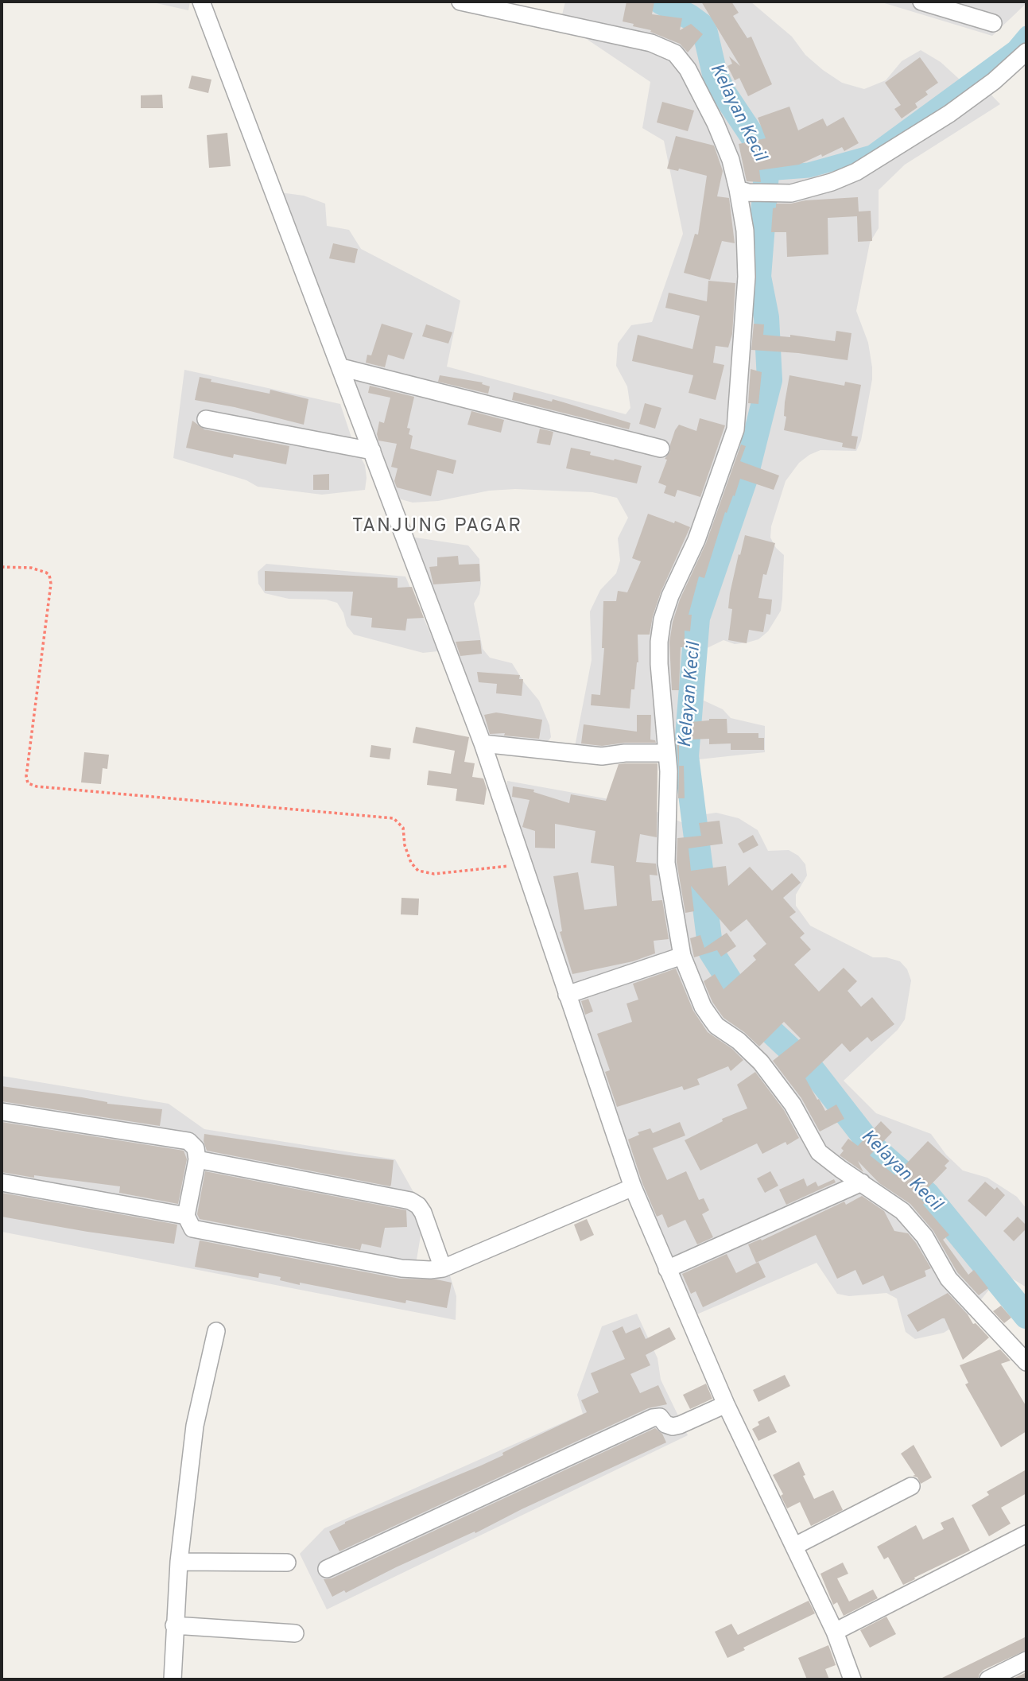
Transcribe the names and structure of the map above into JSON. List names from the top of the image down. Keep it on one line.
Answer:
{"districts":["TANJUNG PAGAR"],"water":["Kelayan Kecil"]}
